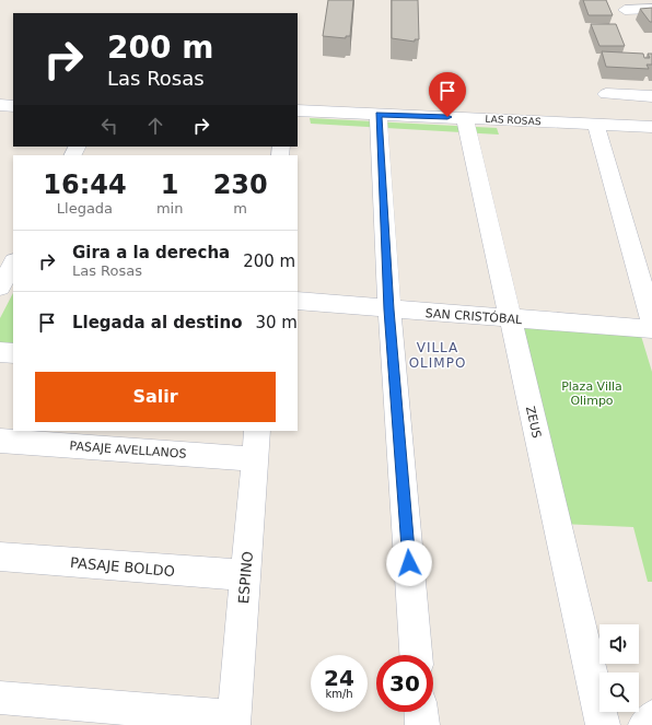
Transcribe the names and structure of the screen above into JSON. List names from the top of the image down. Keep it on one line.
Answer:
{"streets":{"street":["LAS ROSAS","SAN CRISTÓBAL","ZEUS","PASAJE AVELLANOS","PASAJE BOLDO","ESPINO"]},"crossings":[["LAS ROSAS","ZEUS"],["SAN CRISTÓBAL","ZEUS"],["PASAJE AVELLANOS","ESPINO"],["PASAJE BOLDO","ESPINO"]],"districts":["VILLA OLIMPO"],"parks":["Plaza Villa Olimpo"],"page":{"turn":["200 m","Las Rosas"],"eta":["16:44","Llegada","1","min","230","m"],"list":[{"name":"Gira a la derecha","note":"Las Rosas","value":"200 m"},{"name":"Llegada al destino","value":"30 m"}],"buttons":"Salir","speed":"24 km/h","limit":"30"}}
